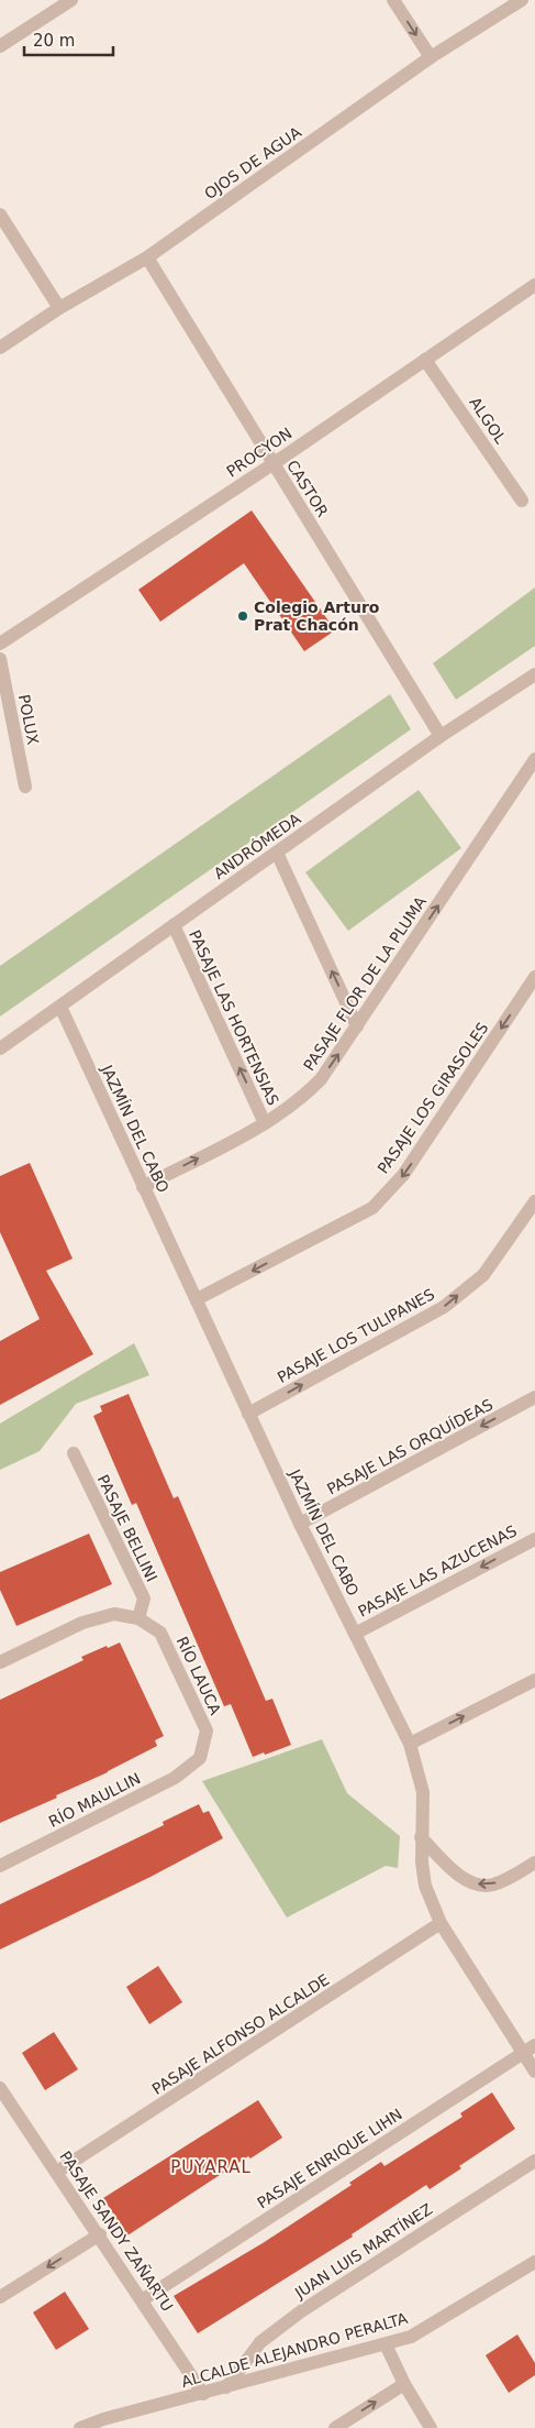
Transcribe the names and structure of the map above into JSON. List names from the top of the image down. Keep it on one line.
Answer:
{"streets":{"street":["OJOS DE AGUA","ALGOL","PROCYON","CASTOR","POLUX","ANDRÓMEDA","PASAJE FLOR DE LA PLUMA","PASAJE LAS HORTENSIAS","PASAJE LOS GIRASOLES","JAZMÍN DEL CABO","PASAJE LOS TULIPANES","PASAJE LAS ORQUÍDEAS","PASAJE BELLINI","PASAJE LAS AZUCENAS","RÍO LAUCA","RÍO MAULLIN","PASAJE ALFONSO ALCALDE","PASAJE ENRIQUE LIHN","PASAJE SANDY ZAÑARTU","JUAN LUIS MARTÍNEZ","ALCALDE ALEJANDRO PERALTA"]},"crossings":[["OJOS DE AGUA","CASTOR"],["ALGOL","PROCYON"],["PROCYON","CASTOR"],["CASTOR","ANDRÓMEDA"],["ANDRÓMEDA","PASAJE LAS HORTENSIAS"],["ANDRÓMEDA","JAZMÍN DEL CABO"],["PASAJE FLOR DE LA PLUMA","PASAJE LAS HORTENSIAS"],["PASAJE FLOR DE LA PLUMA","JAZMÍN DEL CABO"],["PASAJE LOS GIRASOLES","JAZMÍN DEL CABO"],["JAZMÍN DEL CABO","PASAJE LOS TULIPANES"],["JAZMÍN DEL CABO","PASAJE LAS ORQUÍDEAS"],["JAZMÍN DEL CABO","PASAJE LAS AZUCENAS"],["JAZMÍN DEL CABO","PASAJE ALFONSO ALCALDE"],["JAZMÍN DEL CABO","PASAJE ENRIQUE LIHN"],["PASAJE BELLINI","RÍO LAUCA"],["RÍO LAUCA","RÍO MAULLIN"],["PASAJE ALFONSO ALCALDE","PASAJE SANDY ZAÑARTU"],["PASAJE ENRIQUE LIHN","PASAJE SANDY ZAÑARTU"],["PASAJE SANDY ZAÑARTU","ALCALDE ALEJANDRO PERALTA"],["JUAN LUIS MARTÍNEZ","ALCALDE ALEJANDRO PERALTA"]],"one_way":["PASAJE FLOR DE LA PLUMA","PASAJE LAS HORTENSIAS","PASAJE LOS GIRASOLES","PASAJE LOS TULIPANES","PASAJE LAS ORQUÍDEAS"],"districts":["PUYARAL"],"places":["Colegio Arturo Prat Chacón"],"scale_bar":"20 m"}
